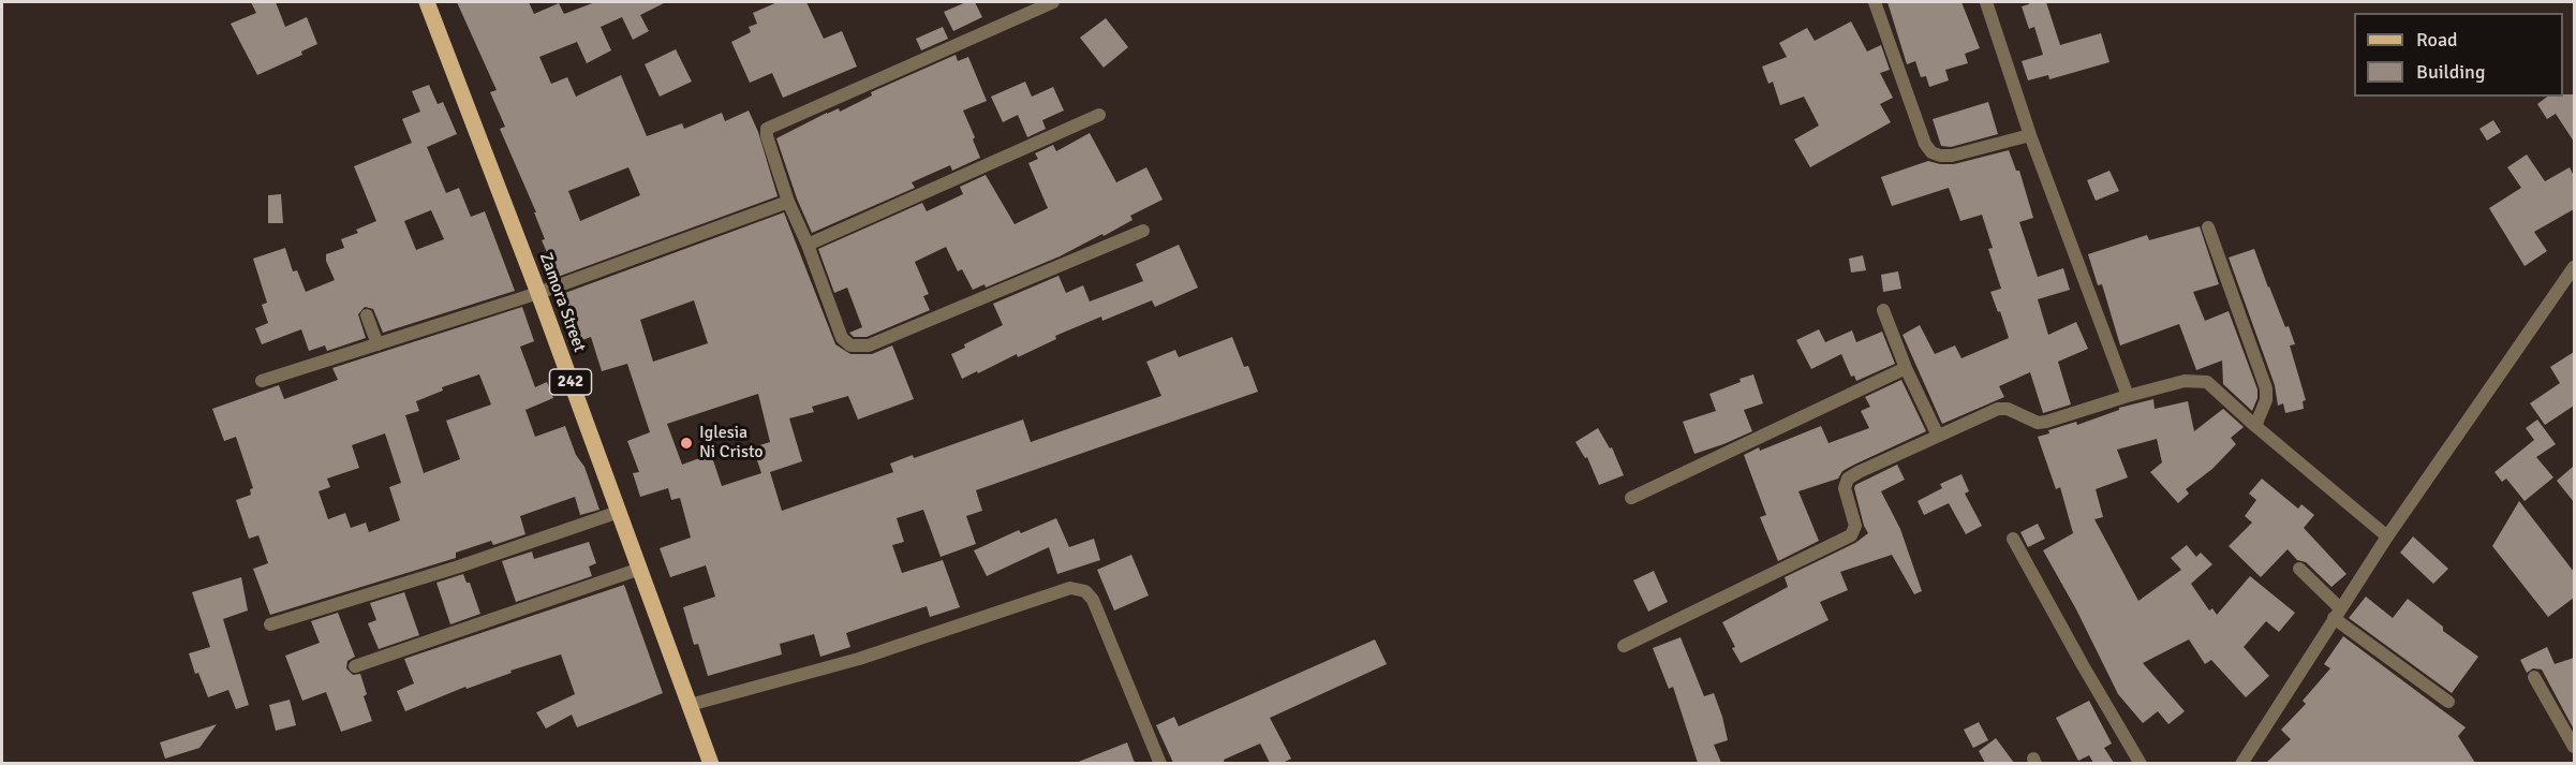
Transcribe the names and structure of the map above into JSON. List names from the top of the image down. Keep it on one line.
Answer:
{"streets":{"main road":["Zamora Street","242"]},"places":["Iglesia Ni Cristo"],"legend":["Road","Building"]}
